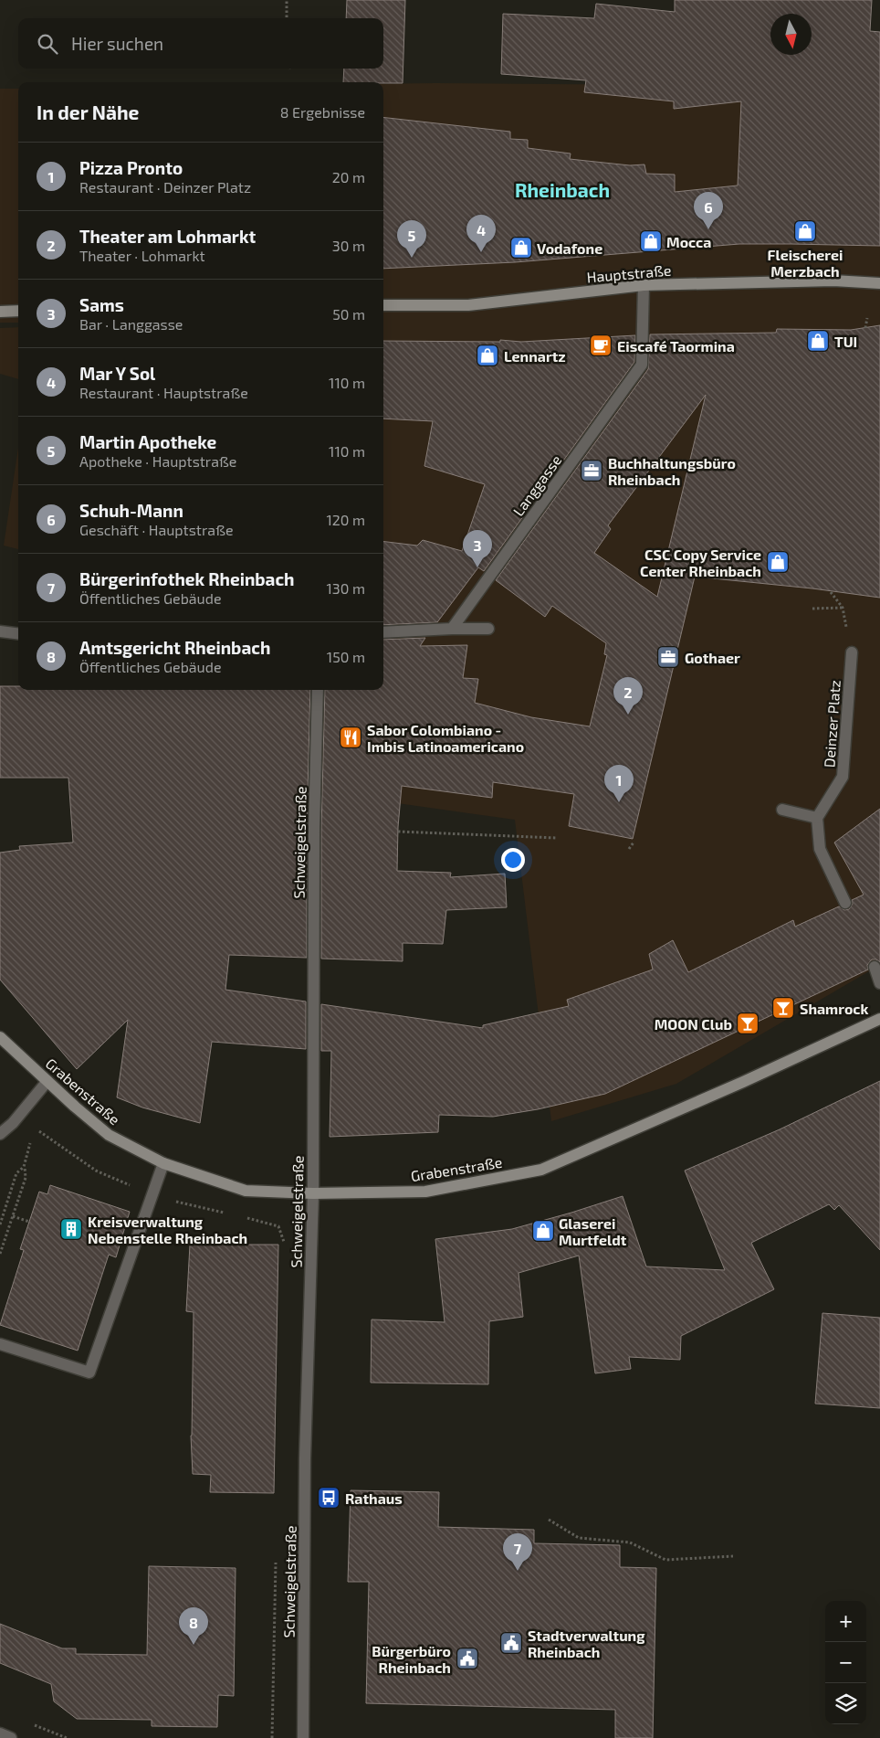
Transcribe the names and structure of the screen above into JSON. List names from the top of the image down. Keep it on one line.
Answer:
{"streets":{"main road":["Hauptstraße","Grabenstraße"],"street":["Langgasse","Deinzer Platz","Schweigelstraße"]},"crossings":[["Hauptstraße","Langgasse"],["Schweigelstraße","Grabenstraße"]],"districts":["Rheinbach"],"places":{"shop":["Fleischerei Merzbach","Mocca","Vodafone","TUI","Lennartz","CSC Copy Service Center Rheinbach","Glaserei Murtfeldt"],"cafe":["Eiscafé Taormina"],"office":["Buchhaltungsbüro Rheinbach","Gothaer"],"restaurant":["Sabor Colombiano - Imbis Latinoamericano"],"bar":["Shamrock","MOON Club"],"building":["Kreisverwaltung Nebenstelle Rheinbach"],"bus stop":["Rathaus"],"public building":["Stadtverwaltung Rheinbach","Bürgerbüro Rheinbach"]},"north":"bottom","page":{"search":"Hier suchen","heading":["In der Nähe","8 Ergebnisse"],"list":[{"mark":"1","name":"Pizza Pronto","note":"Restaurant · Deinzer Platz","value":"20 m"},{"mark":"2","name":"Theater am Lohmarkt","note":"Theater · Lohmarkt","value":"30 m"},{"mark":"3","name":"Sams","note":"Bar · Langgasse","value":"50 m"},{"mark":"4","name":"Mar Y Sol","note":"Restaurant · Hauptstraße","value":"110 m"},{"mark":"5","name":"Martin Apotheke","note":"Apotheke · Hauptstraße","value":"110 m"},{"mark":"6","name":"Schuh-Mann","note":"Geschäft · Hauptstraße","value":"120 m"},{"mark":"7","name":"Bürgerinfothek Rheinbach","note":"Öffentliches Gebäude","value":"130 m"},{"mark":"8","name":"Amtsgericht Rheinbach","note":"Öffentliches Gebäude","value":"150 m"}],"pins":["6","4","5","3","2","1","7","8"],"map_buttons":["+","−"]}}
